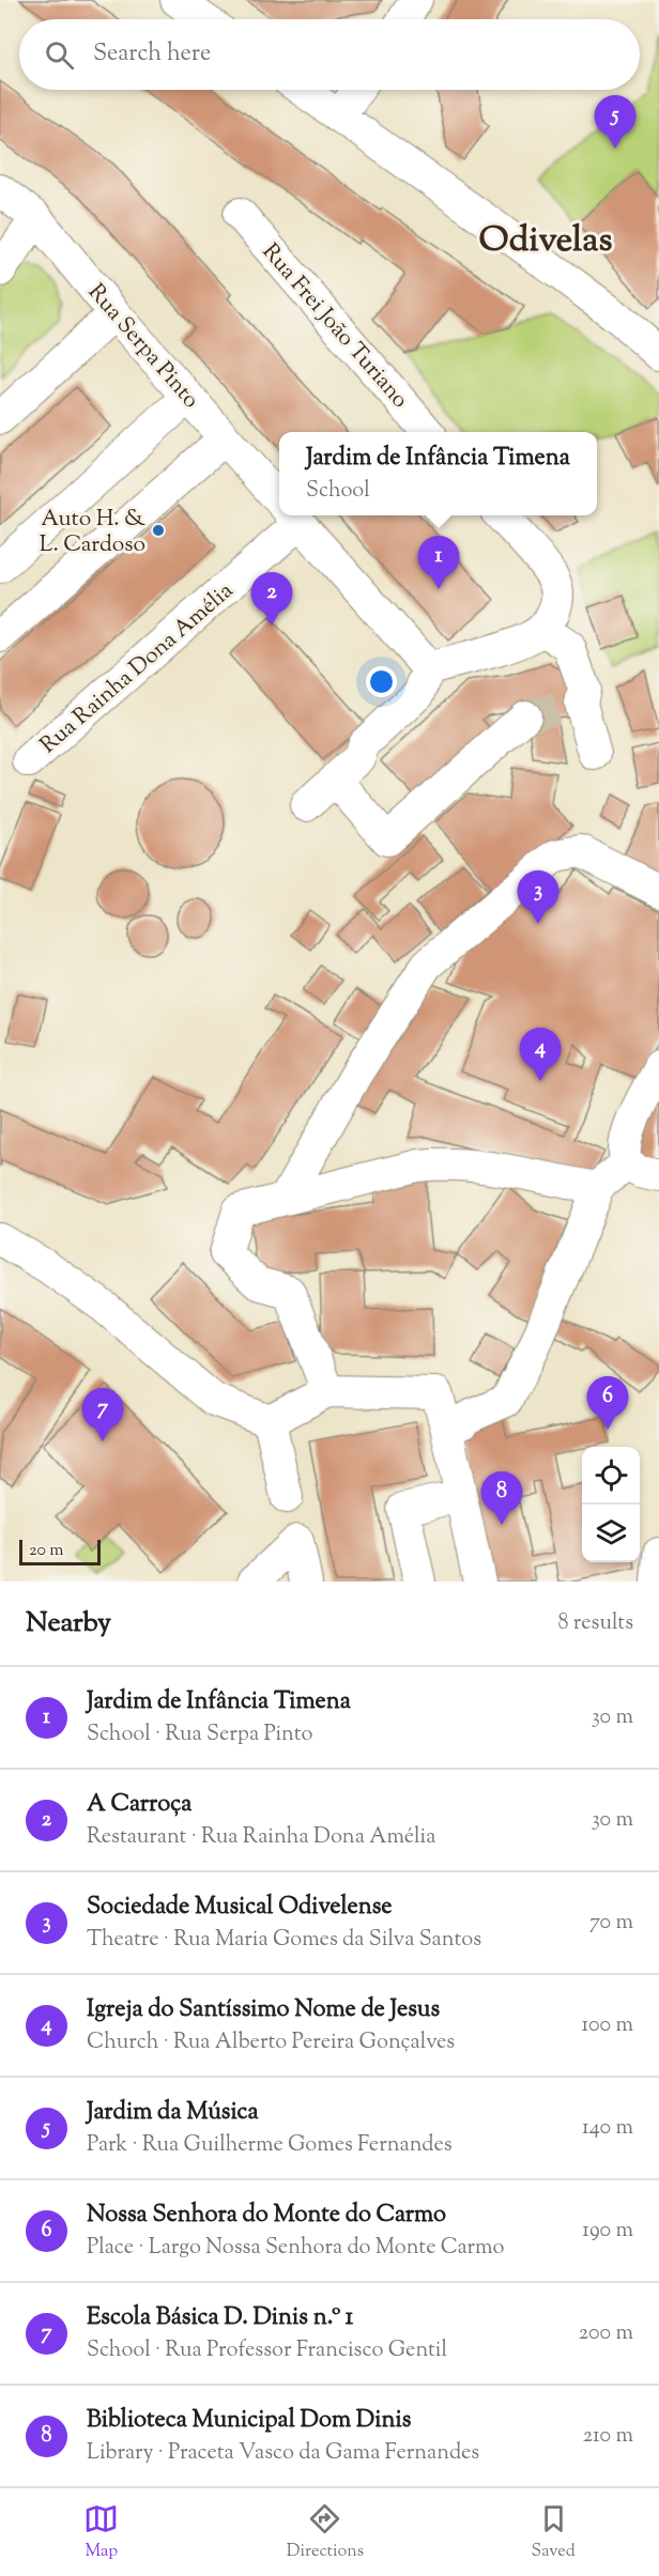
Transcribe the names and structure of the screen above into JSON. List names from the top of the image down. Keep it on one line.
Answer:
{"streets":{"street":["Rua Frei João Turiano","Rua Serpa Pinto","Rua Rainha Dona Amélia"]},"districts":["Odivelas"],"places":["Auto H. & L. Cardoso"],"scale_bar":"20 m","page":{"search":"Search here","pins":["5","1","2","3","4","6","7","8"],"popup":["Jardim de Infância Timena","School"],"scale":"20 m","heading":["Nearby","8 results"],"list":[{"mark":"1","name":"Jardim de Infância Timena","note":"School · Rua Serpa Pinto","value":"30 m"},{"mark":"2","name":"A Carroça","note":"Restaurant · Rua Rainha Dona Amélia","value":"30 m"},{"mark":"3","name":"Sociedade Musical Odivelense","note":"Theatre · Rua Maria Gomes da Silva Santos","value":"70 m"},{"mark":"4","name":"Igreja do Santíssimo Nome de Jesus","note":"Church · Rua Alberto Pereira Gonçalves","value":"100 m"},{"mark":"5","name":"Jardim da Música","note":"Park · Rua Guilherme Gomes Fernandes","value":"140 m"},{"mark":"6","name":"Nossa Senhora do Monte do Carmo","note":"Place · Largo Nossa Senhora do Monte Carmo","value":"190 m"},{"mark":"7","name":"Escola Básica D. Dinis n.º 1","note":"School · Rua Professor Francisco Gentil","value":"200 m"},{"mark":"8","name":"Biblioteca Municipal Dom Dinis","note":"Library · Praceta Vasco da Gama Fernandes","value":"210 m"}],"nav":["Map","Directions","Saved"]}}
